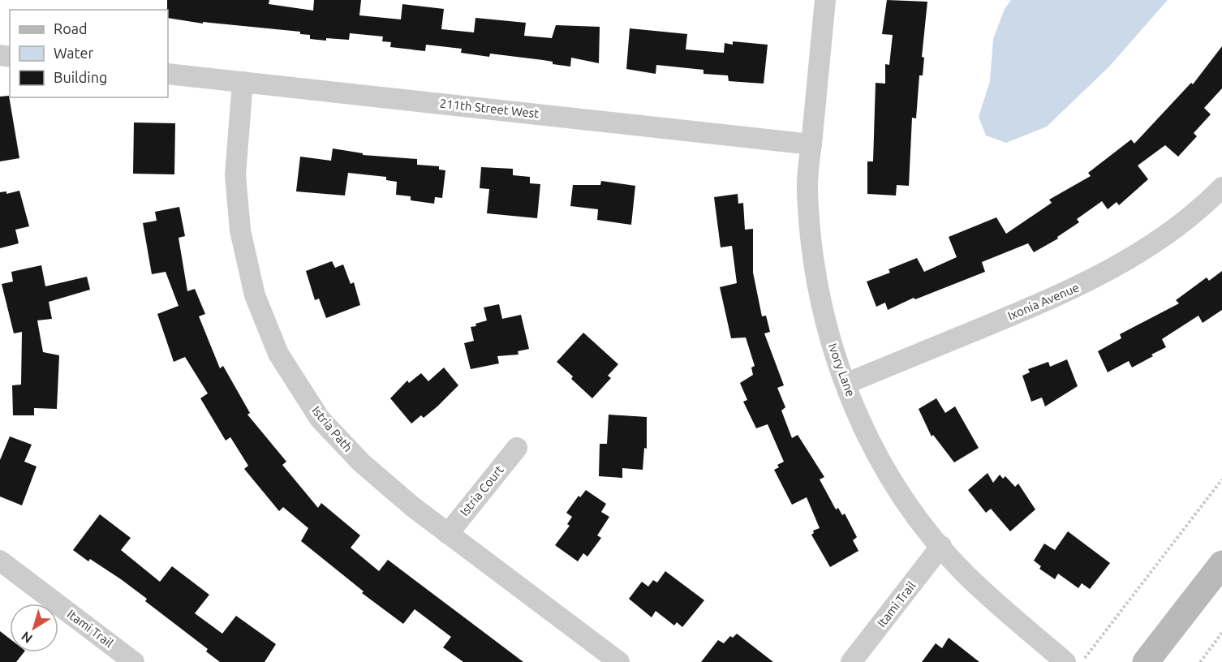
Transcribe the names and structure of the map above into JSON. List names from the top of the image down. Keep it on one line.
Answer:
{"streets":{"street":["211th Street West","Ixonia Avenue","Ivory Lane","Istria Path","Istria Court","Itami Trail"]},"crossings":[["211th Street West","Ivory Lane"],["211th Street West","Istria Path"],["Ixonia Avenue","Ivory Lane"],["Ivory Lane","Itami Trail"],["Istria Path","Istria Court"]],"legend":["Road","Water","Building"],"north":"bottom left"}
